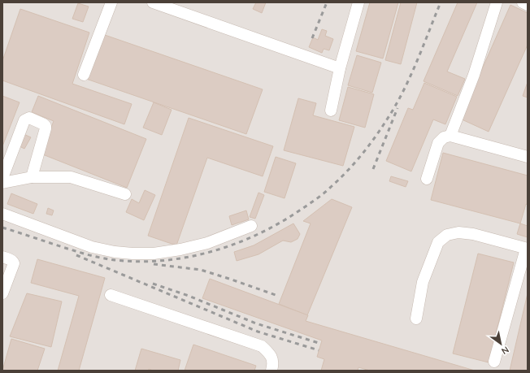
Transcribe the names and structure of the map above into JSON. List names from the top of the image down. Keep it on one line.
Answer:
{"north":"bottom right"}
